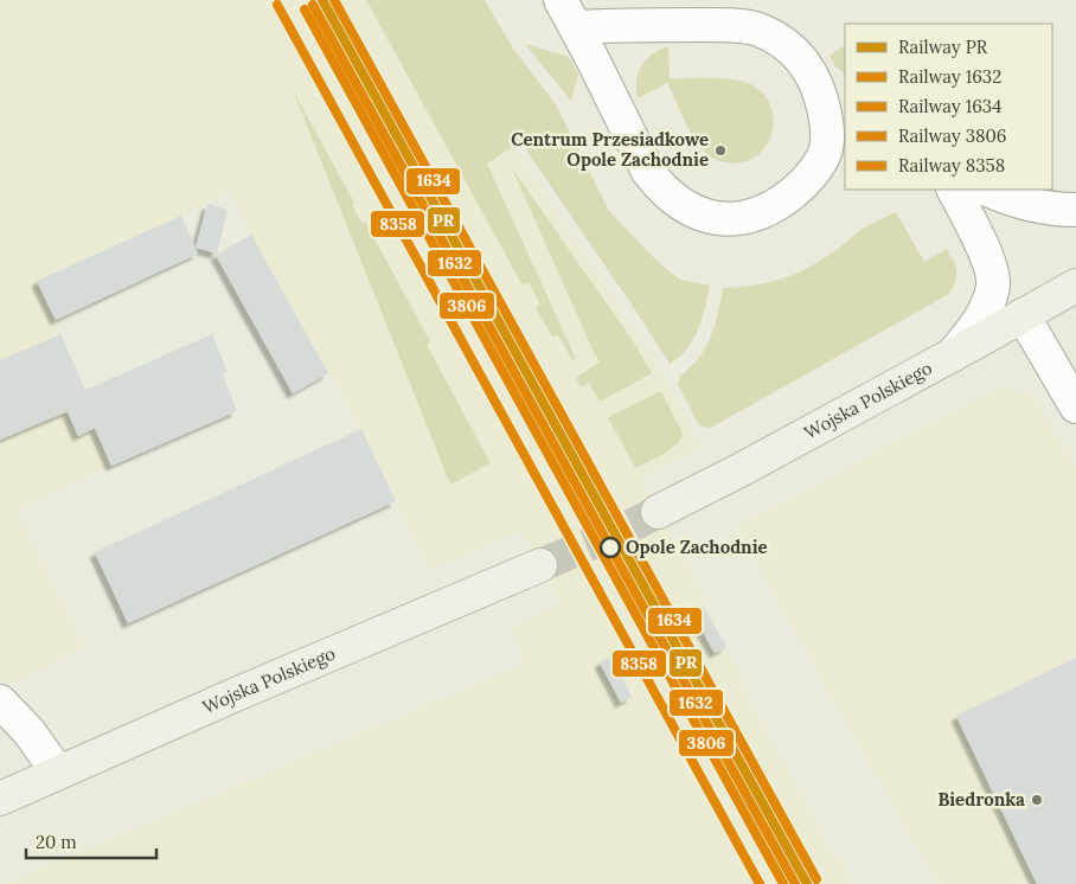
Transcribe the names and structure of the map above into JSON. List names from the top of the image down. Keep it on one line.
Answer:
{"streets":{"main road":["Wojska Polskiego"]},"places":["Centrum Przesiadkowe Opole Zachodnie","Opole Zachodnie","Biedronka"],"lines":["rail line PR","rail line 1634","rail line 1632","rail line 8358","rail line 3806"],"legend":["Railway PR","Railway 1632","Railway 1634","Railway 3806","Railway 8358"],"scale_bar":"20 m"}
